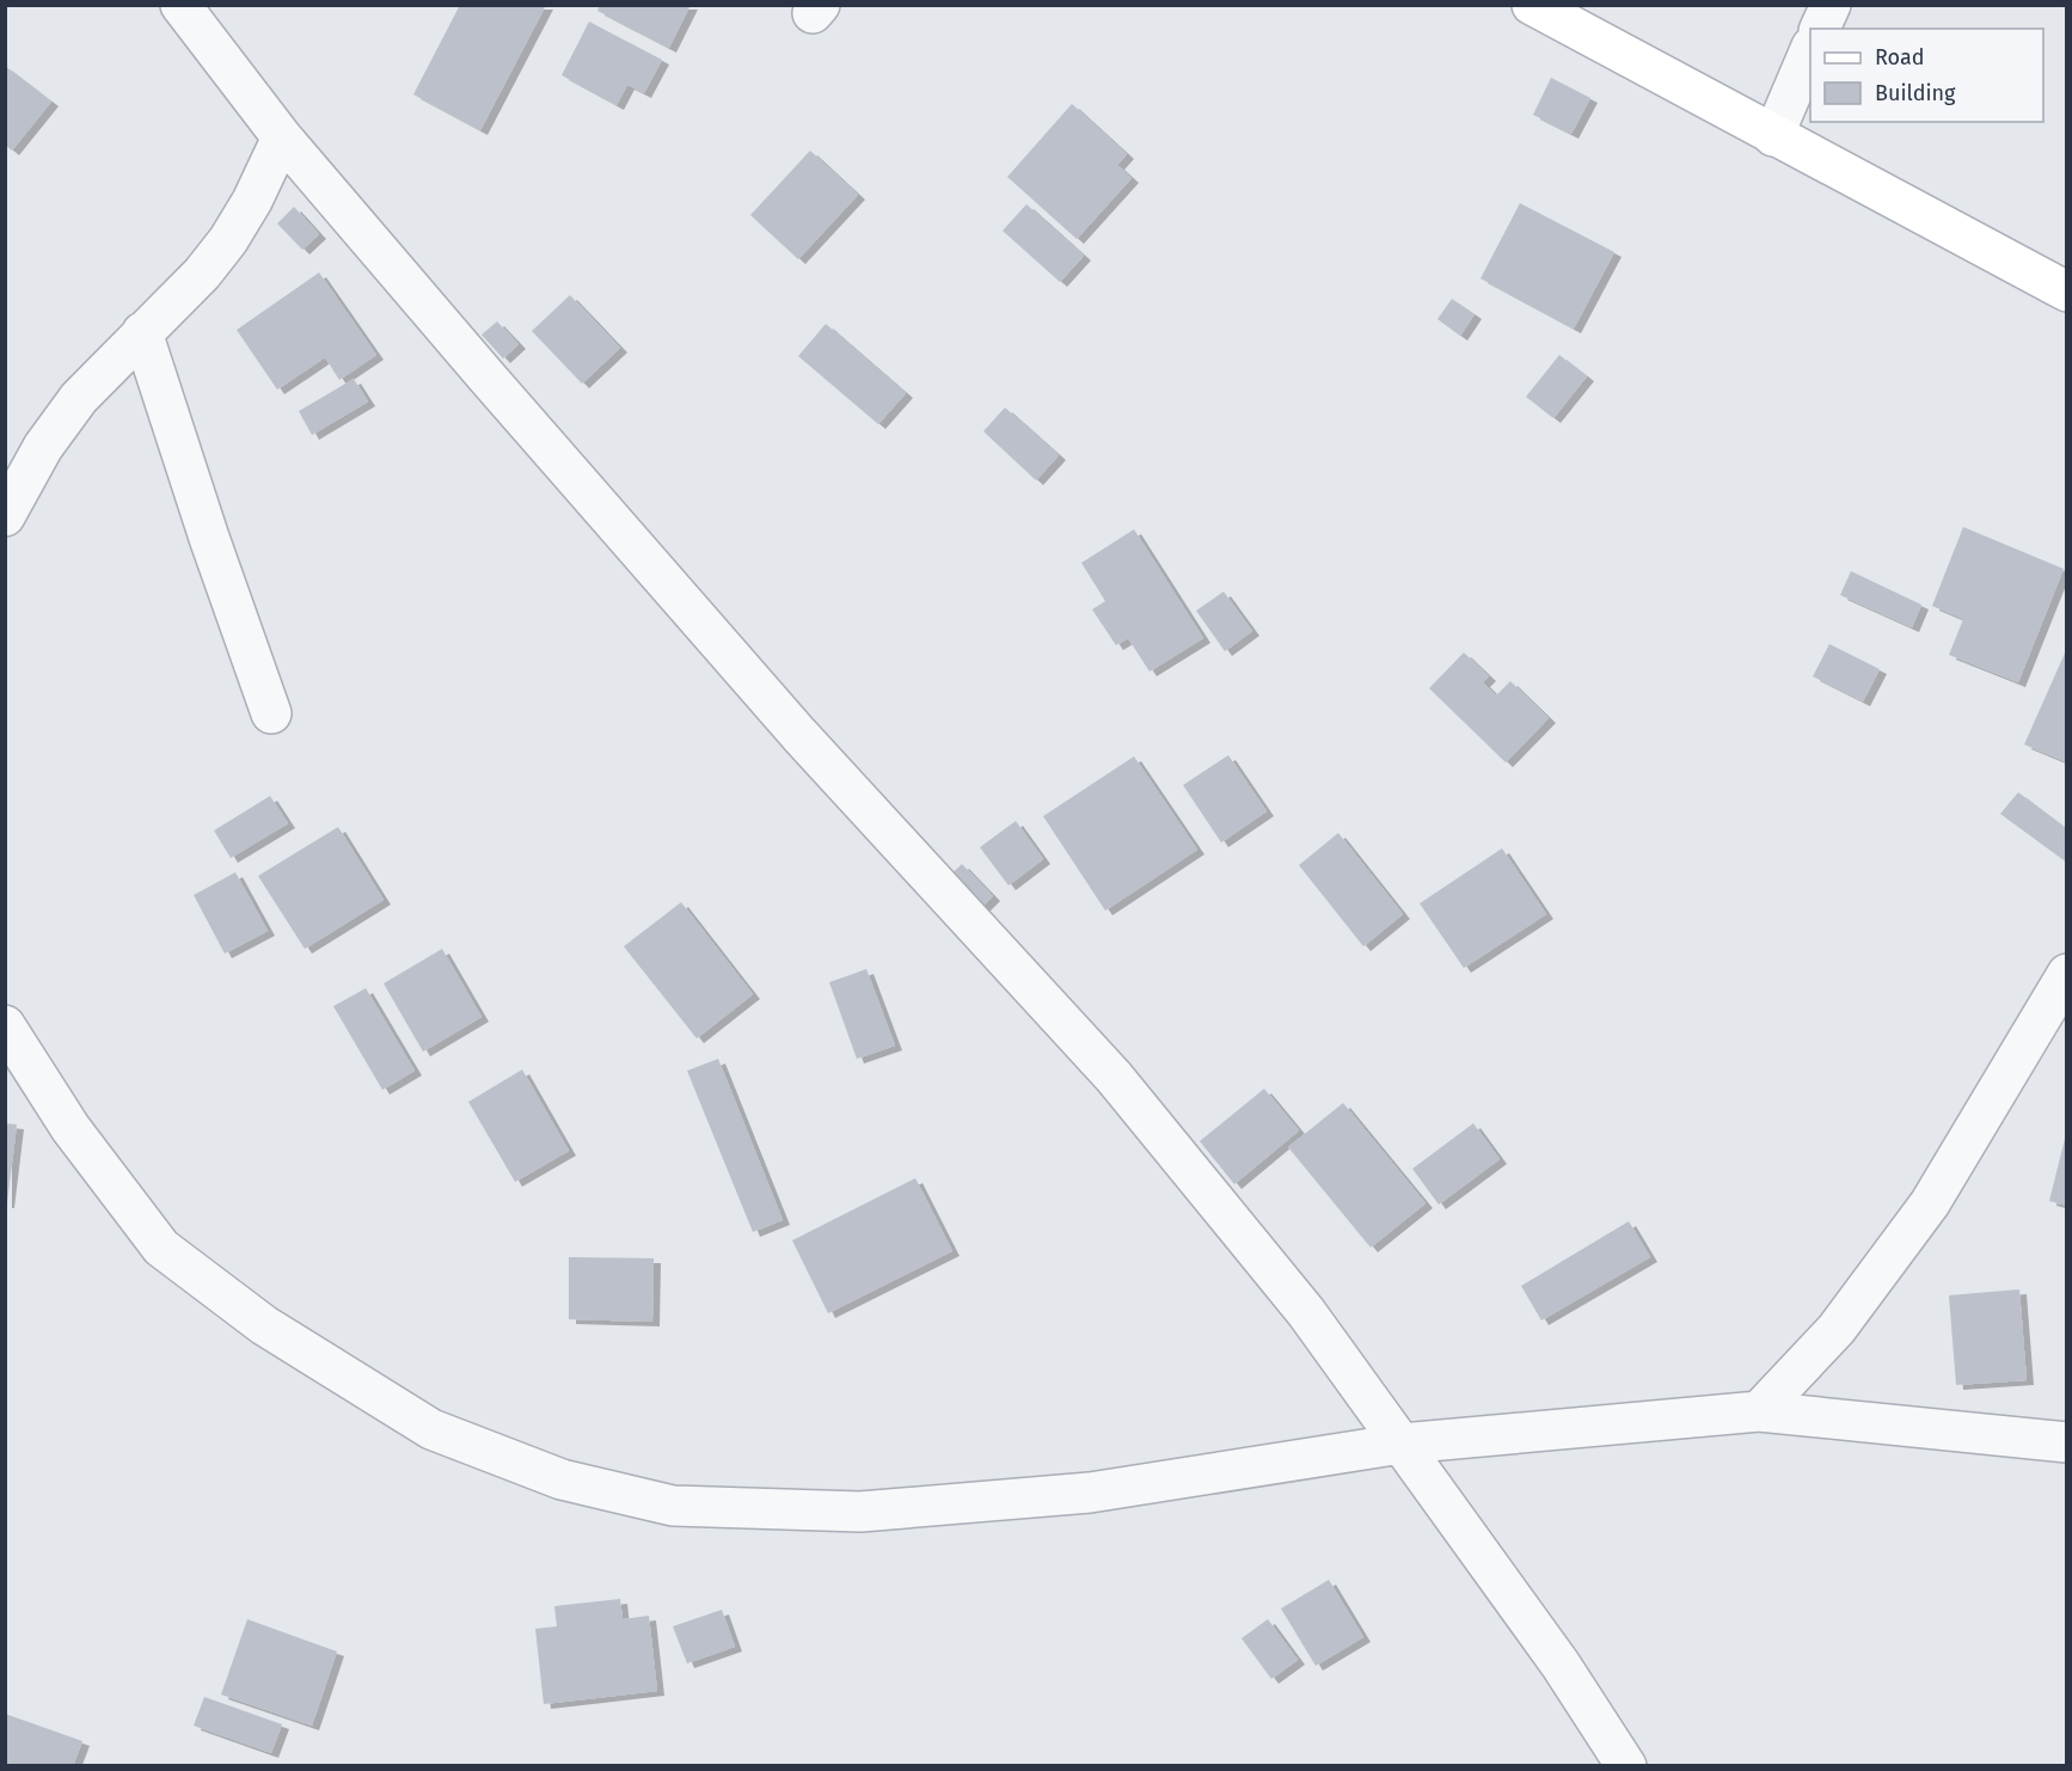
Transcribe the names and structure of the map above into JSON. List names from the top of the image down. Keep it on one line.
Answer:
{"legend":["Road","Building"]}
